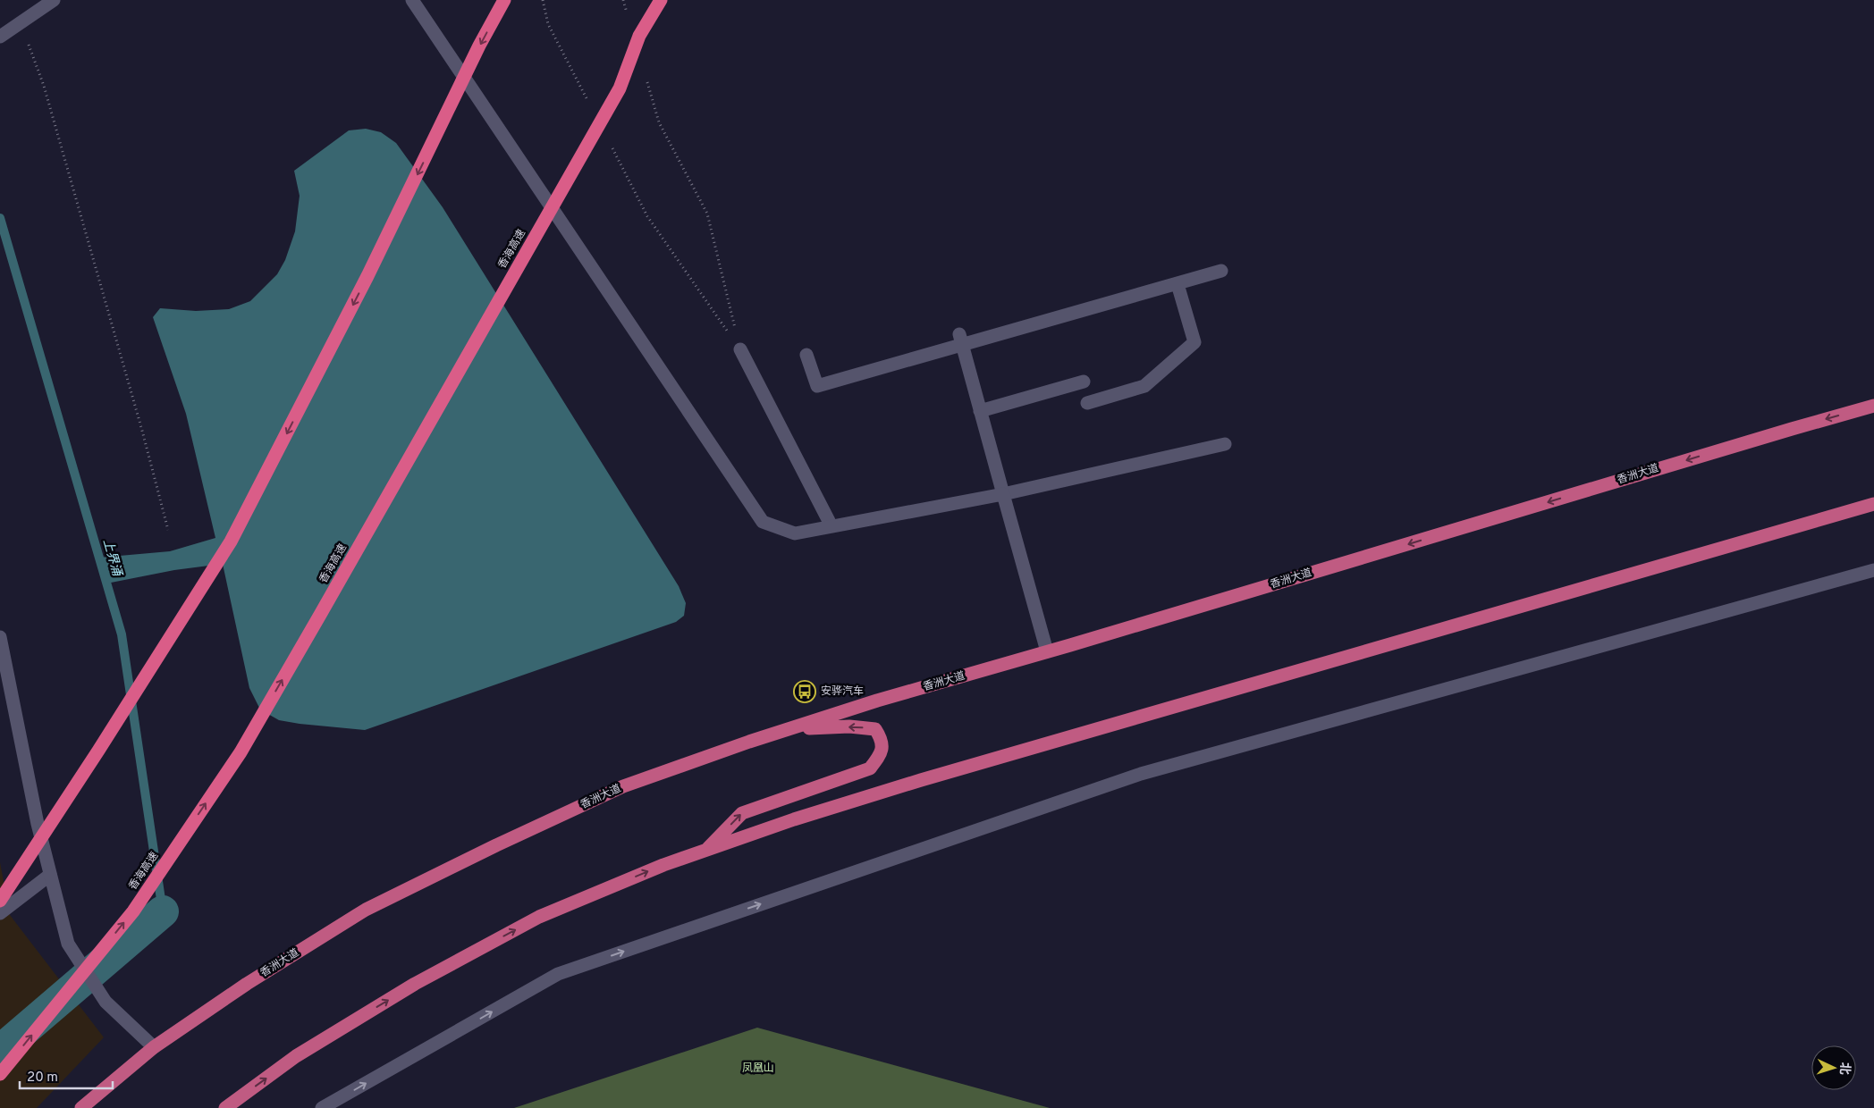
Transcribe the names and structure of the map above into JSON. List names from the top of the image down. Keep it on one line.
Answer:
{"streets":{"highway":["香海高速","香洲大道"]},"water":["上界涌"],"parks":["凤凰山"],"places":{"bus stop":["安骅汽车"]},"scale_bar":"20 m","north":"right"}
